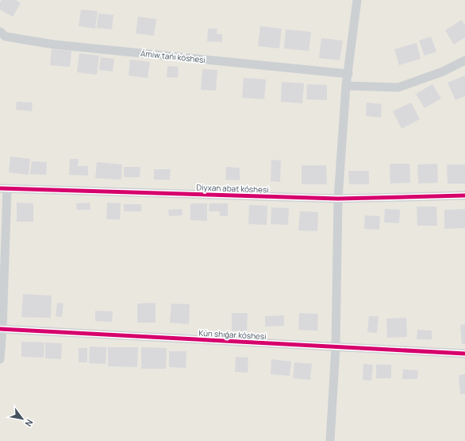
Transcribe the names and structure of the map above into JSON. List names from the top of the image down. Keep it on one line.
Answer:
{"streets":{"street":["Ámiw tańı kóshesi","Diyxan abat kóshesi","Kún shıǵar kóshesi"]},"north":"bottom right"}
